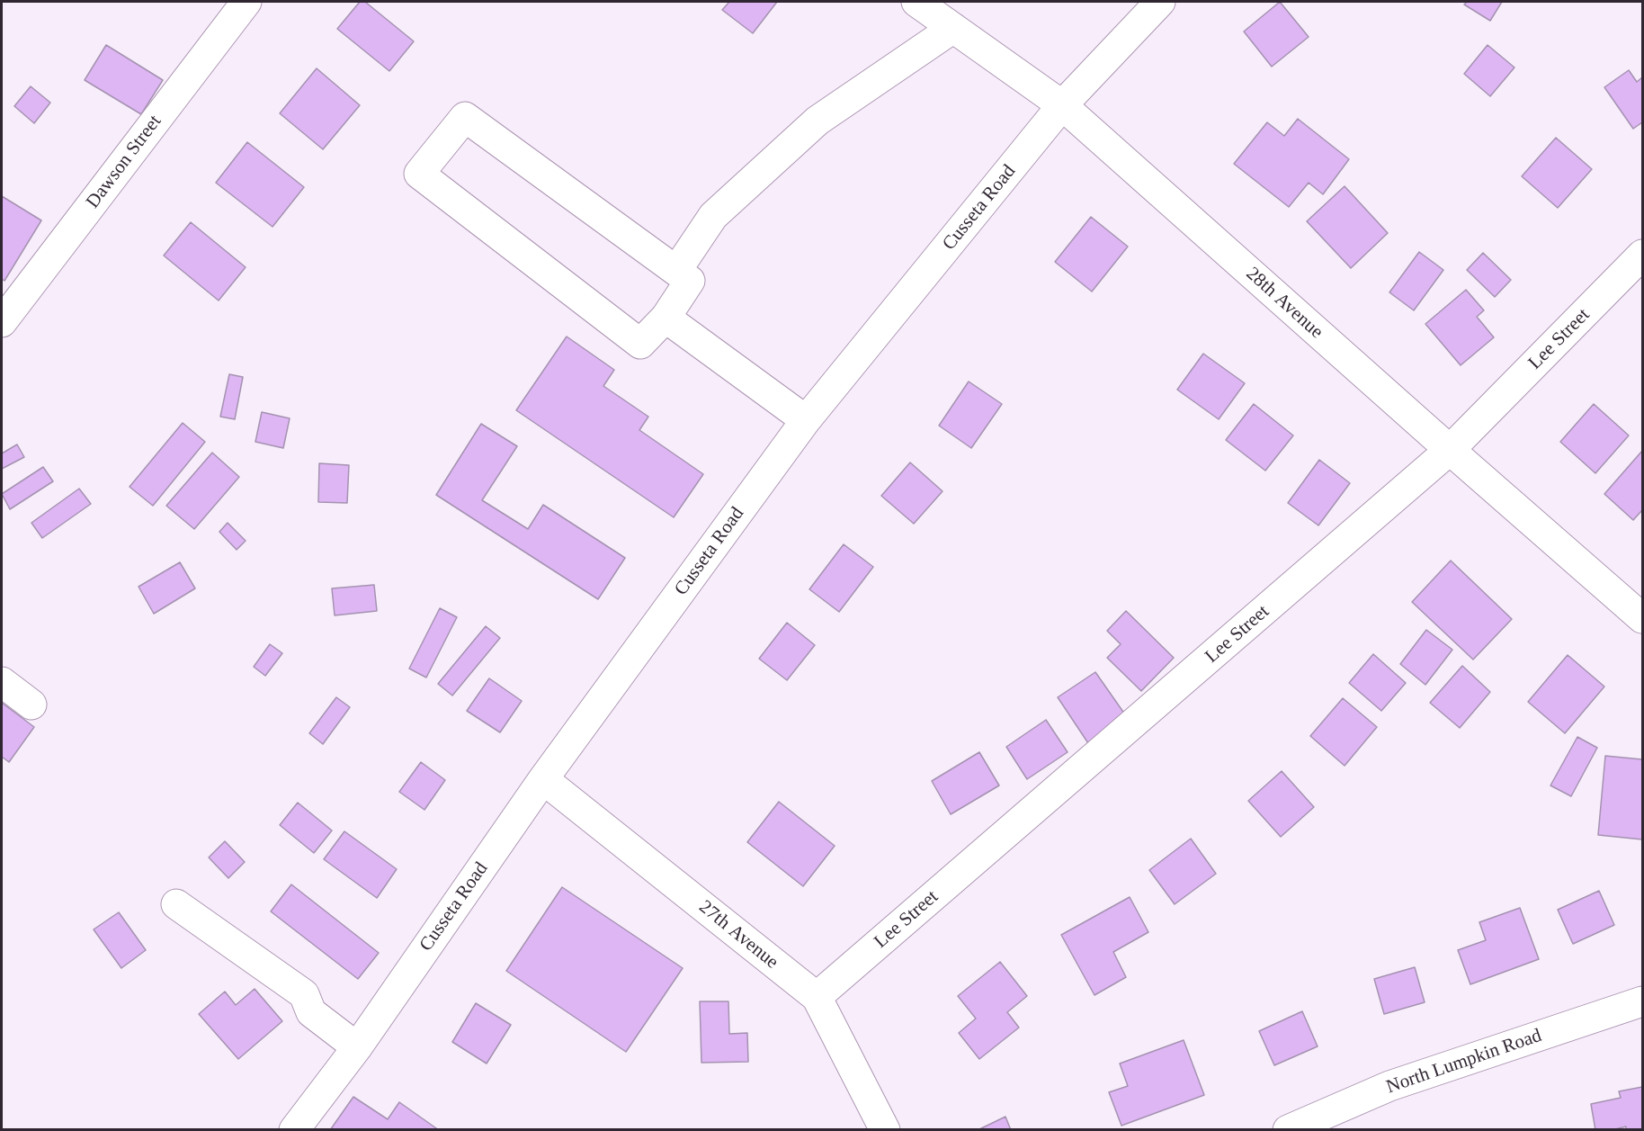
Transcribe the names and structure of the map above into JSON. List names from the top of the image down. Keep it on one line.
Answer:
{"streets":{"street":["Dawson Street","Cusseta Road","28th Avenue","Lee Street","27th Avenue","North Lumpkin Road"]},"crossings":[["Cusseta Road","28th Avenue"],["Cusseta Road","27th Avenue"],["28th Avenue","Lee Street"],["Lee Street","27th Avenue"]]}
